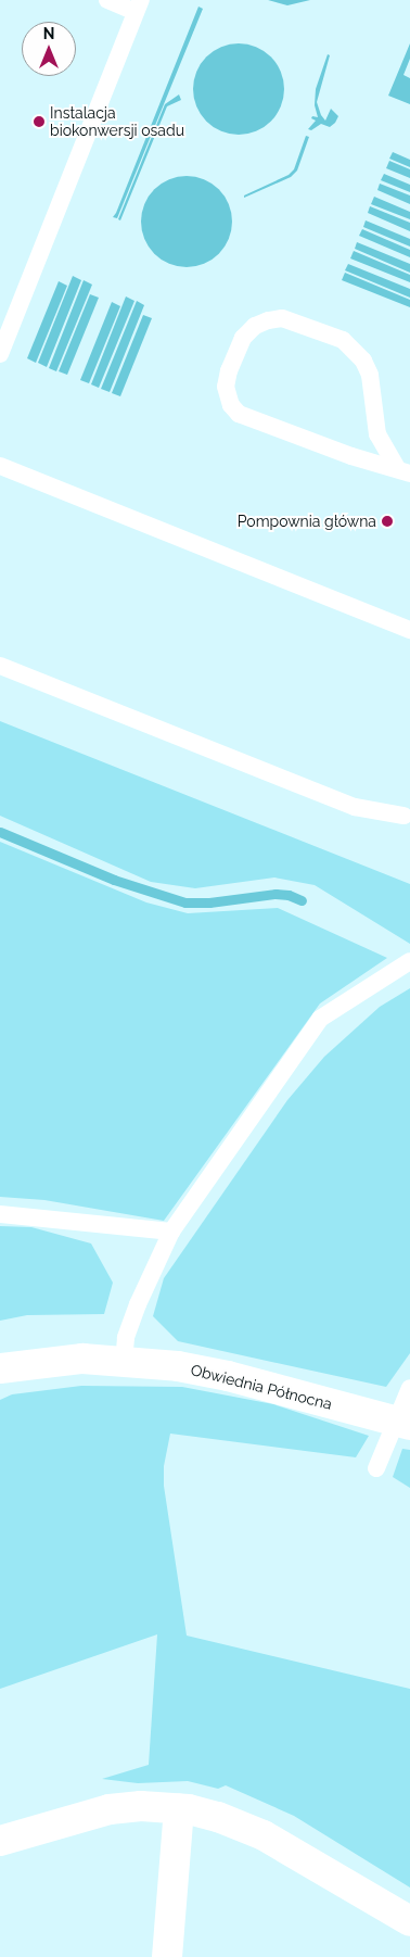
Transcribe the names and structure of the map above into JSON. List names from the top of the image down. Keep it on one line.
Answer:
{"streets":{"street":["Obwiednia Północna"]},"places":["Instalacja biokonwersji osadu","Pompownia główna"],"north":"top"}
